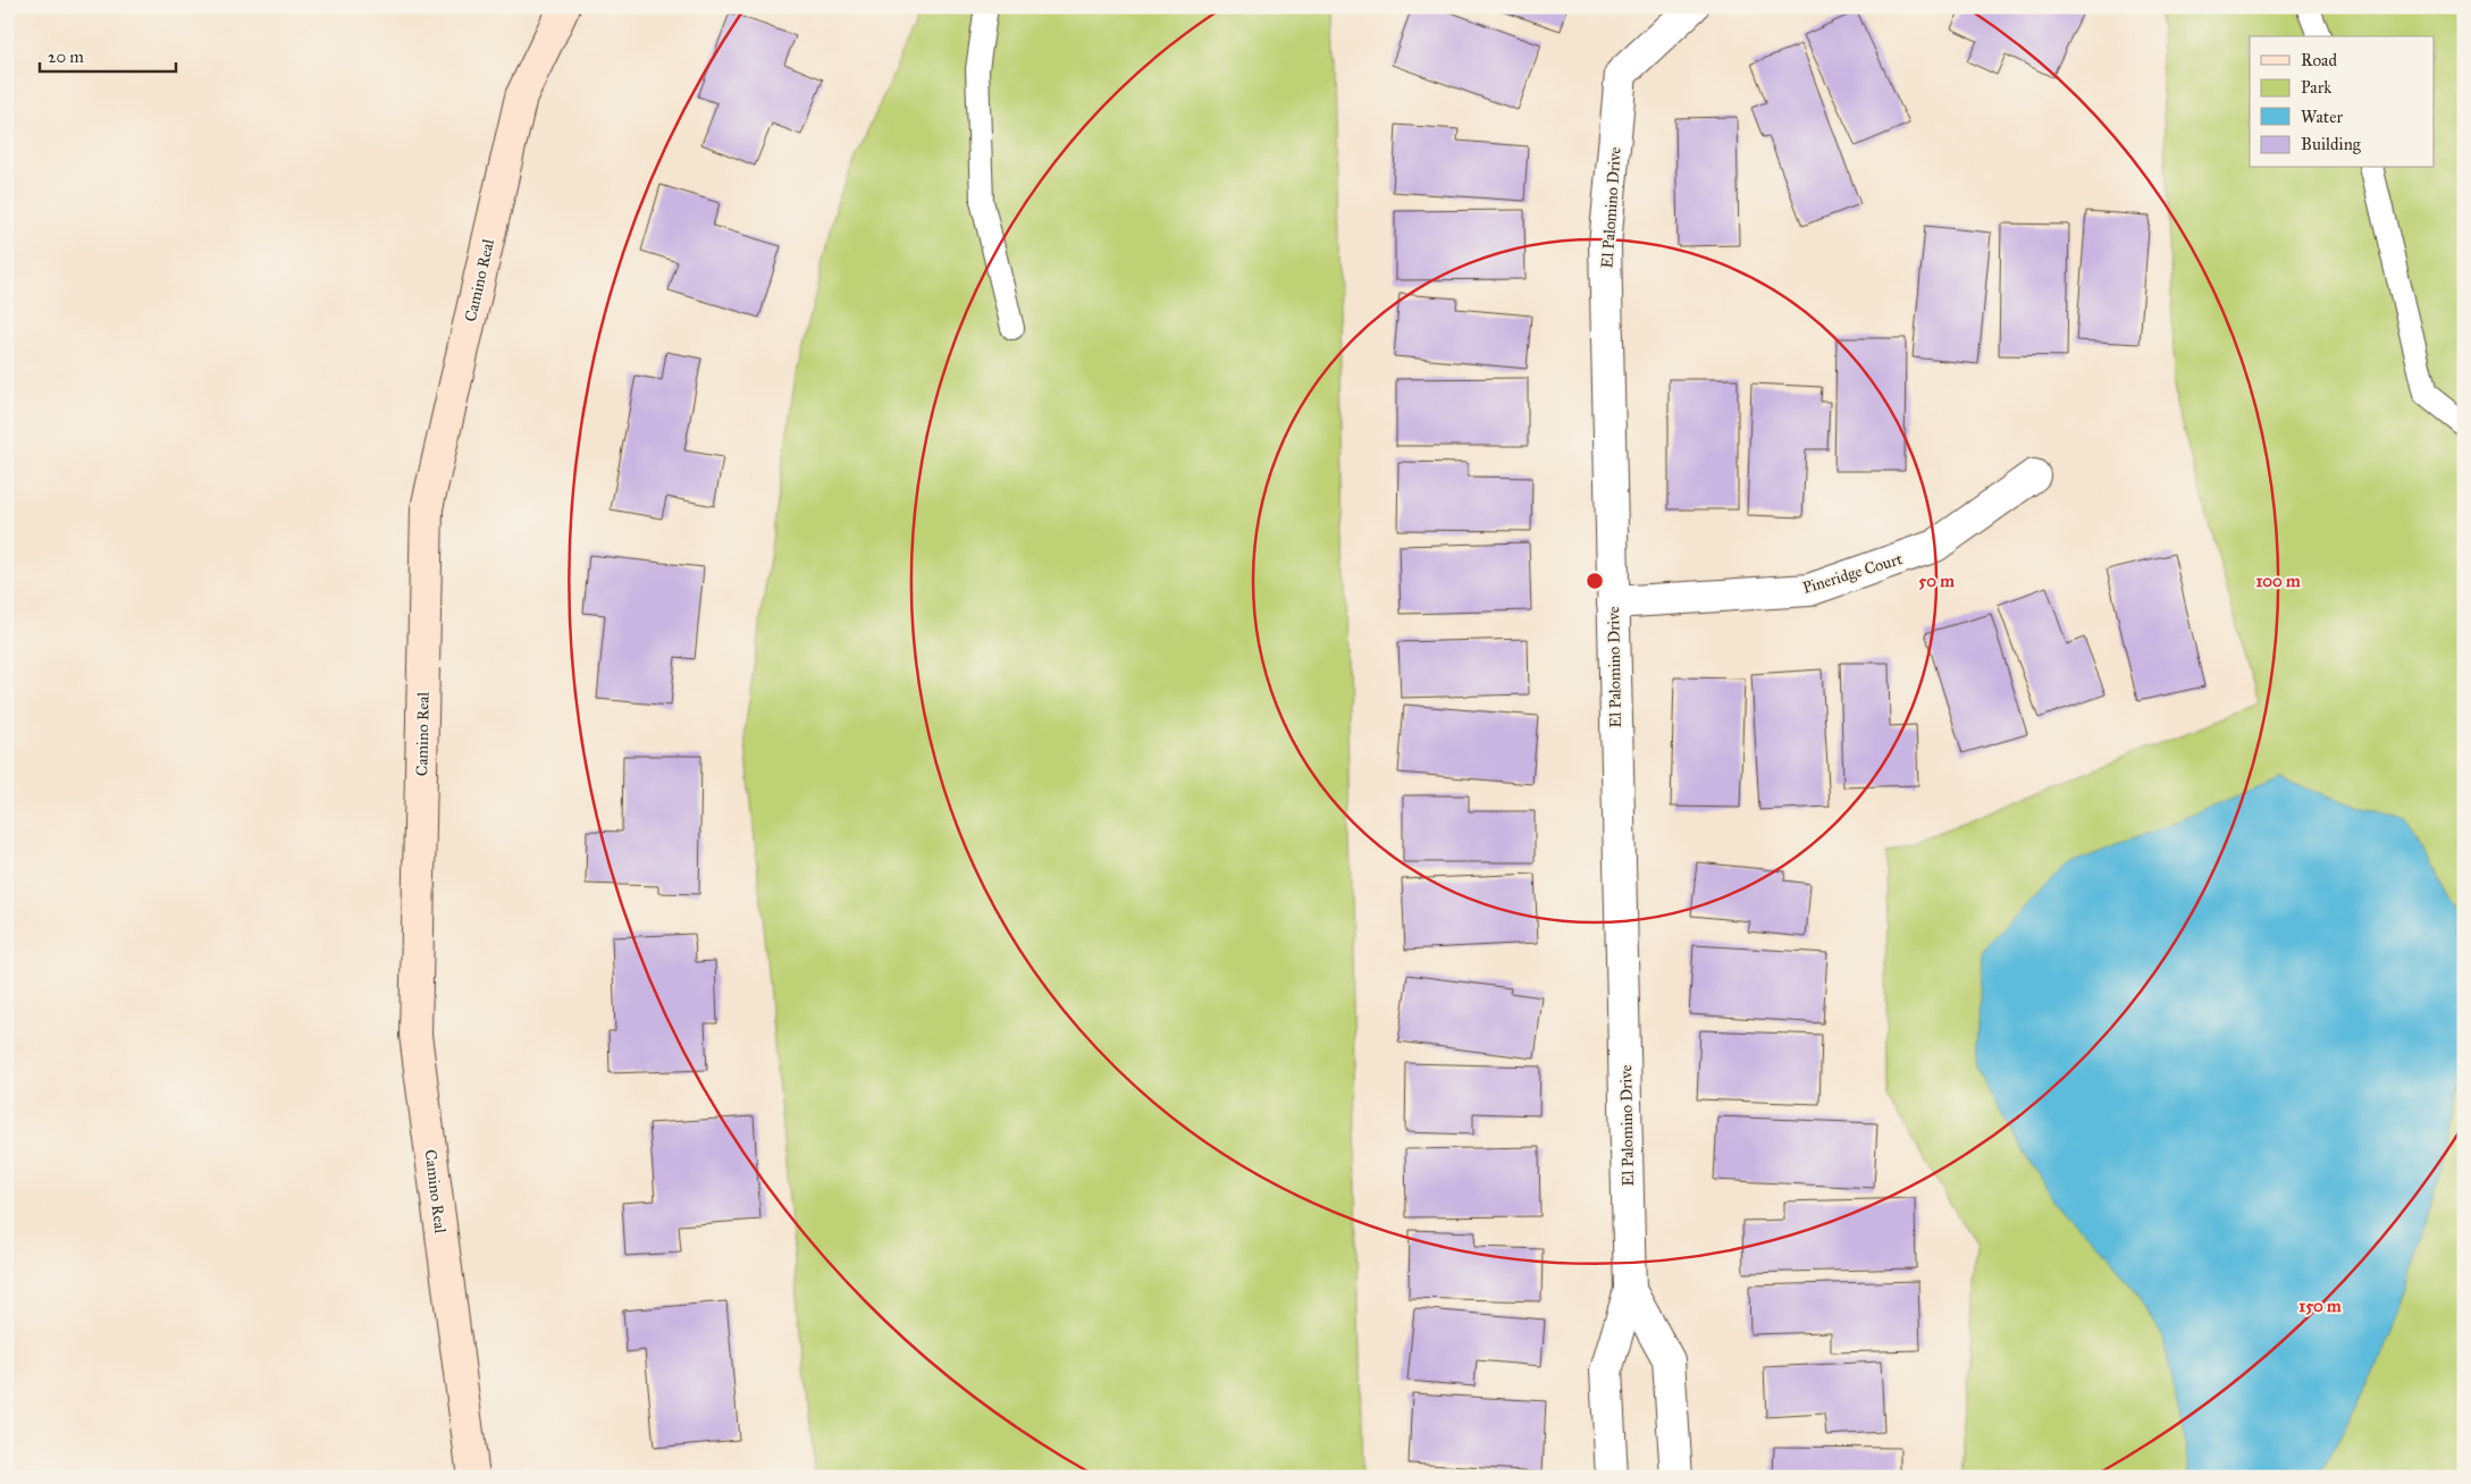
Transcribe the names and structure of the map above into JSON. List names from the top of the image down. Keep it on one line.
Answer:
{"streets":{"main road":["Camino Real"],"street":["El Palomino Drive","Pineridge Court"]},"crossings":[["El Palomino Drive","Pineridge Court"]],"legend":["Road","Park","Water","Building"],"scale_bar":"20 m","rings":["50 m","100 m","150 m"]}
